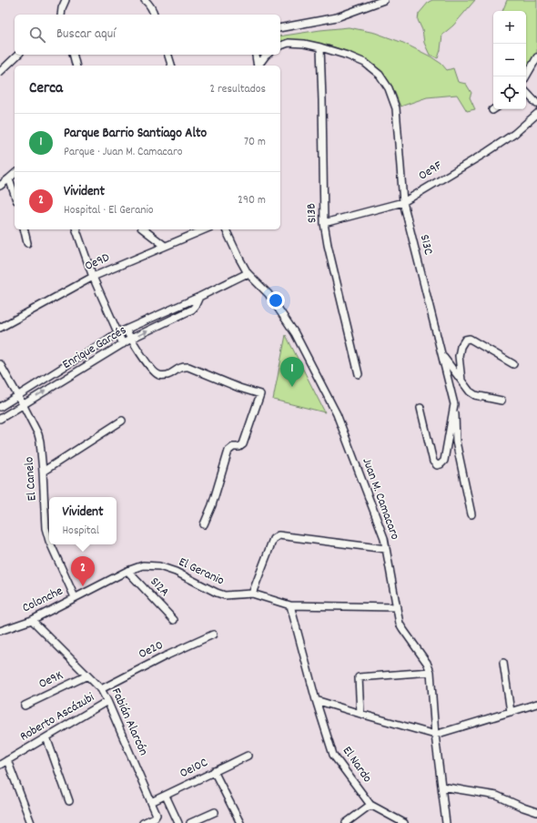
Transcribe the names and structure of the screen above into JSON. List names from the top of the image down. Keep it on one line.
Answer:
{"streets":{"street":["Oe9F","S13B","S13C","Oe9D","Enrique Garcés","El Canelo","Juan M. Camacaro","El Geranio","S12A","Colonche","Oe20","Oe9K","Roberto Ascázubi","Fabián Alarcón","El Nardo","Oe10C"]},"crossings":[["Oe9F","S13B"],["Oe9F","S13C"],["S13B","S13C"],["Enrique Garcés","El Canelo"],["Enrique Garcés","Juan M. Camacaro"],["El Canelo","El Geranio"],["El Canelo","Colonche"],["Juan M. Camacaro","El Geranio"],["El Geranio","S12A"],["El Geranio","Colonche"],["Colonche","Fabián Alarcón"],["Oe20","Fabián Alarcón"],["Oe9K","Fabián Alarcón"],["Roberto Ascázubi","Fabián Alarcón"],["Fabián Alarcón","Oe10C"]],"page":{"map_buttons":["+","−"],"search":"Buscar aquí","heading":["Cerca","2 resultados"],"list":[{"mark":"1","name":"Parque Barrio Santiago Alto","note":"Parque · Juan M. Camacaro","value":"70 m"},{"mark":"2","name":"Vivident","note":"Hospital · El Geranio","value":"290 m"}],"pins":["1","2"],"popup":["Vivident","Hospital"]}}
